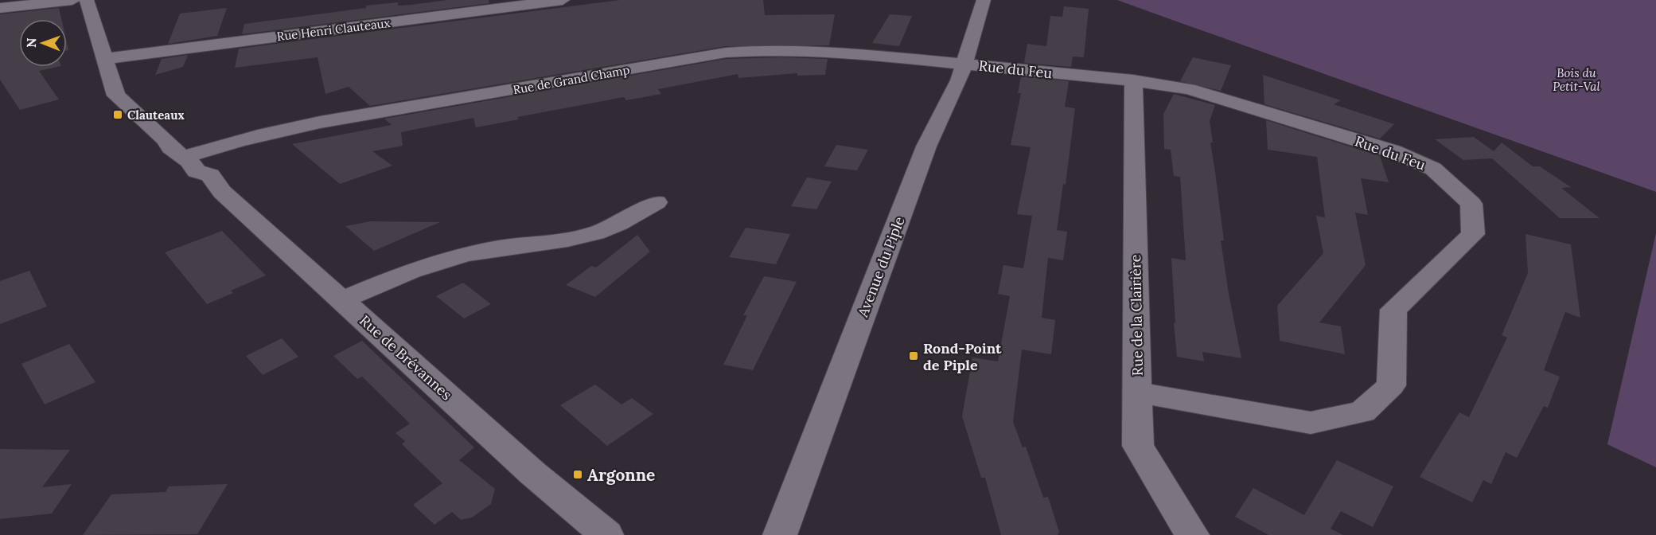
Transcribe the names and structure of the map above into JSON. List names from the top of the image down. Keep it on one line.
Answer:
{"streets":{"street":["Rue Henri Clauteaux","Rue du Feu","Rue de Grand Champ","Avenue du Piple","Rue de la Clairière","Rue de Brévannes"]},"crossings":[["Rue Henri Clauteaux","Rue de Brévannes"],["Rue du Feu","Rue de Grand Champ"],["Rue du Feu","Avenue du Piple"],["Rue du Feu","Rue de la Clairière"],["Rue de Grand Champ","Avenue du Piple"],["Rue de Grand Champ","Rue de Brévannes"]],"parks":["Bois du Petit-Val"],"places":{"transit":["Clauteaux","Rond-Point de Piple","Argonne"]},"north":"left"}
